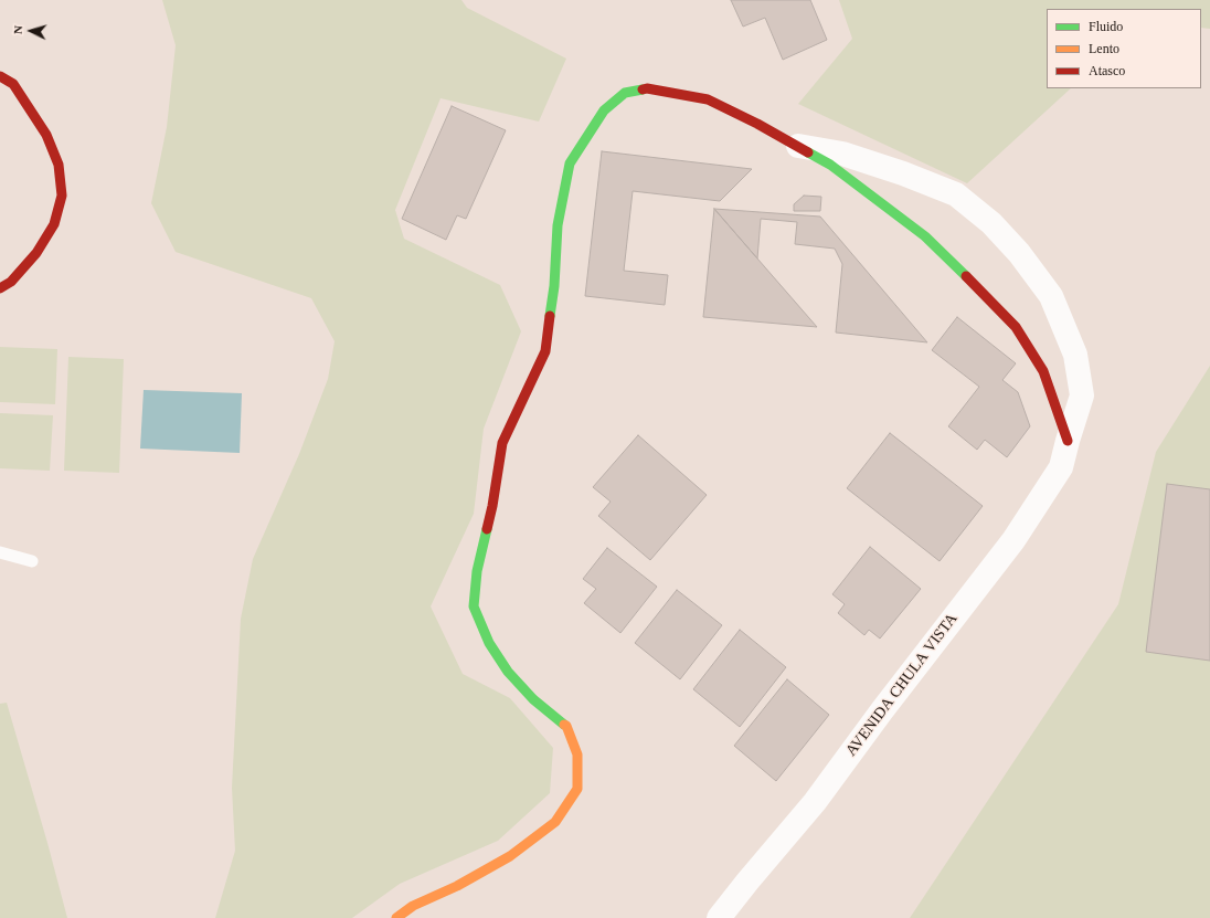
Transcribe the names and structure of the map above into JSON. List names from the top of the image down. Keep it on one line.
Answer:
{"streets":{"street":["AVENIDA CHULA VISTA"]},"legend":["Fluido","Lento","Atasco"],"north":"left"}
